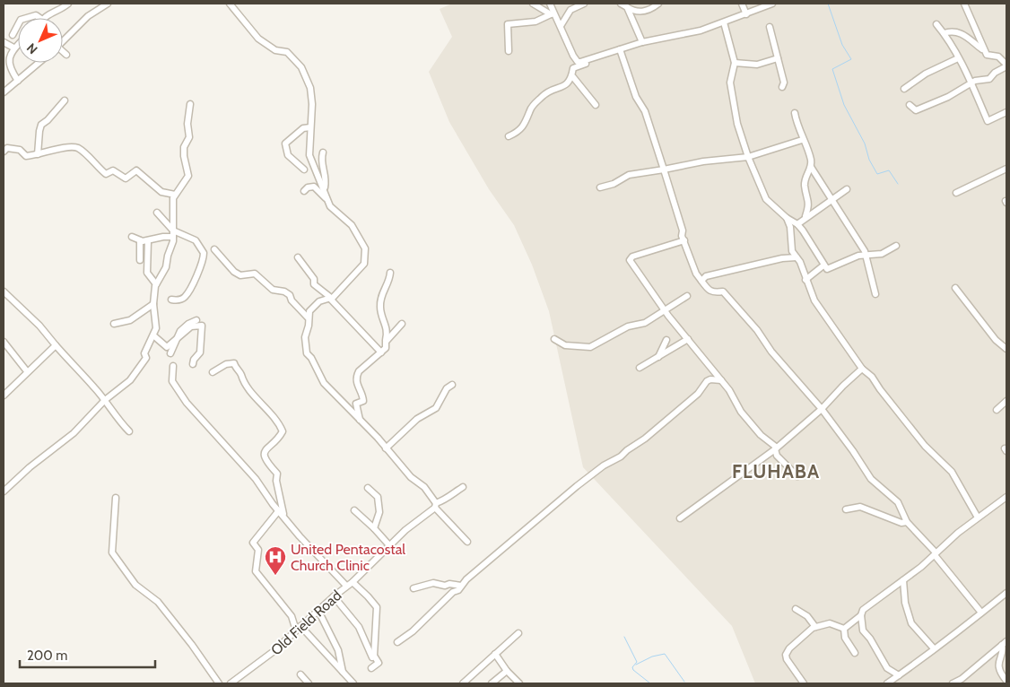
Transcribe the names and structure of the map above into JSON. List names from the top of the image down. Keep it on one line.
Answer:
{"streets":{"street":["Old Field Road"]},"districts":["FLUHABA"],"places":{"hospital":["United Pentacostal Church Clinic"]},"scale_bar":"200 m","north":"bottom left"}
